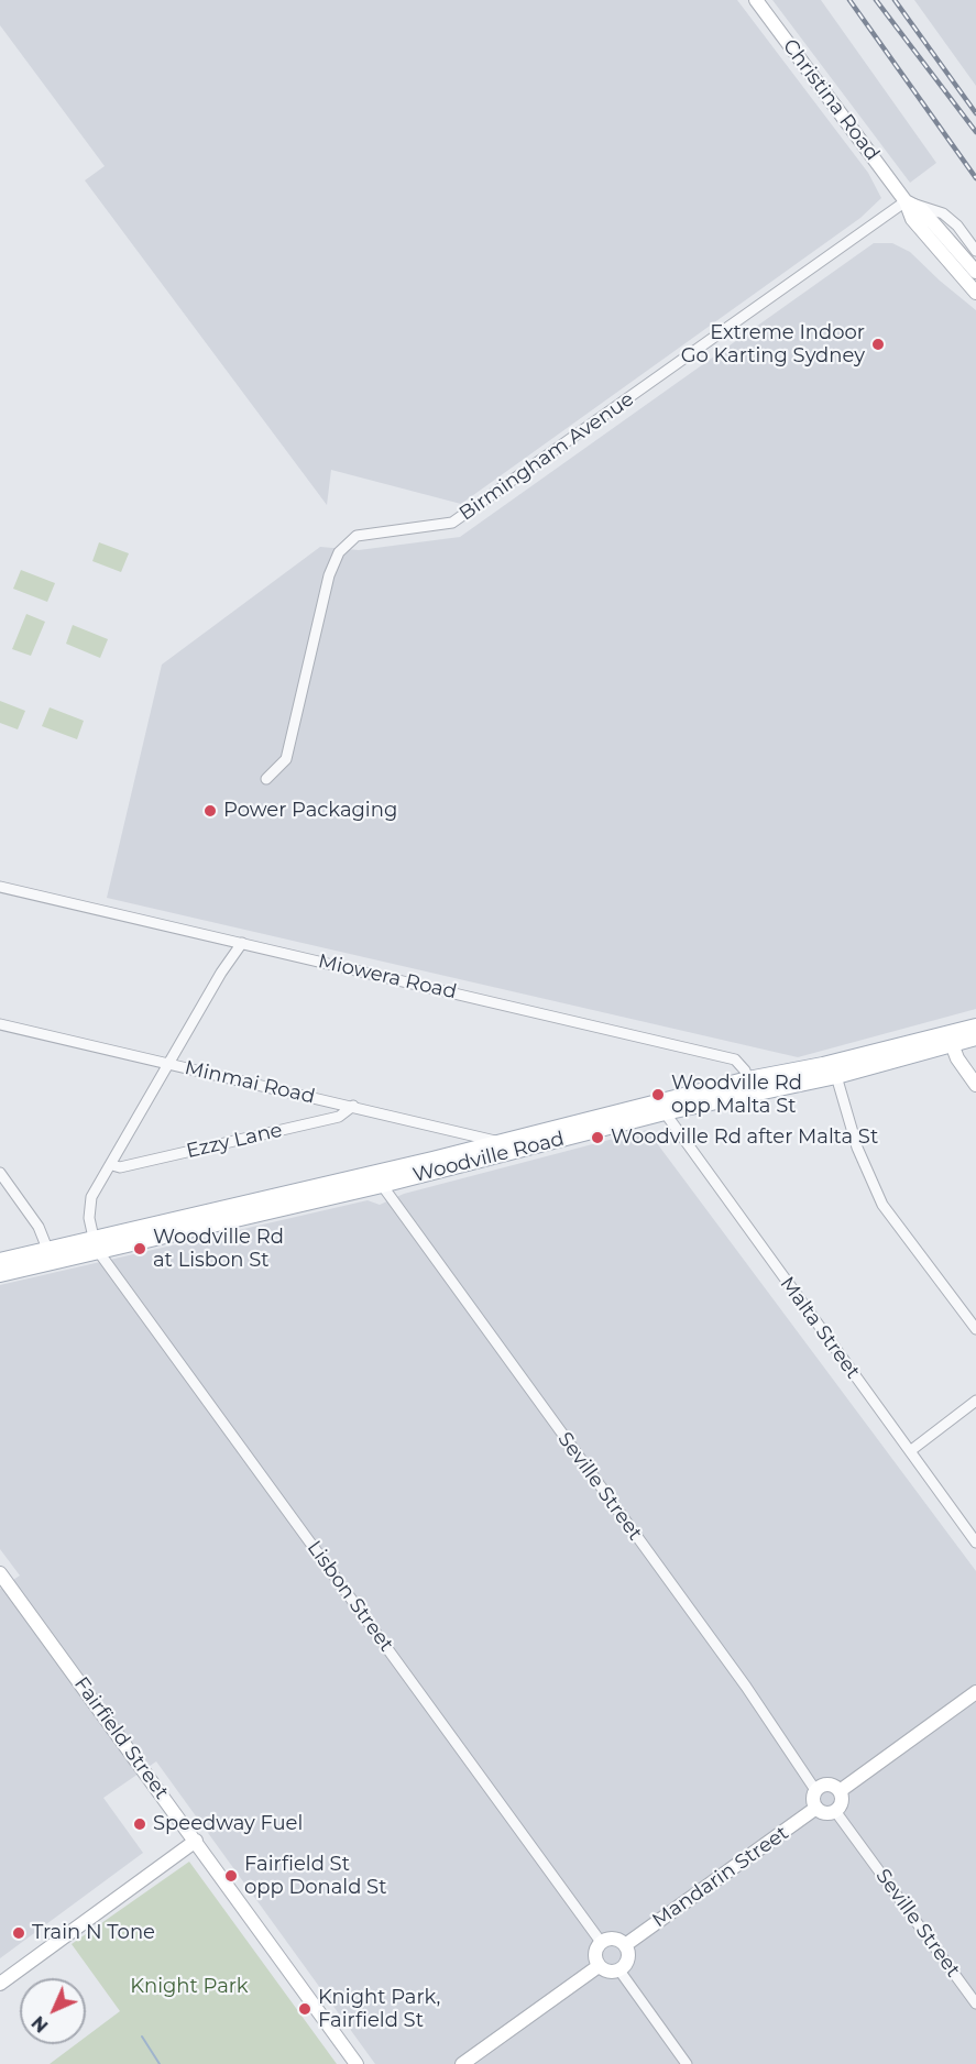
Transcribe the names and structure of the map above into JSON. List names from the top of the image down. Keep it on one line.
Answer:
{"streets":{"main road":["Christina Road","Woodville Road","Fairfield Street","Mandarin Street"],"street":["Birmingham Avenue","Miowera Road","Minmai Road","Ezzy Lane","Malta Street","Seville Street","Lisbon Street"]},"crossings":[["Christina Road","Birmingham Avenue"],["Miowera Road","Woodville Road"],["Minmai Road","Ezzy Lane"],["Minmai Road","Woodville Road"],["Woodville Road","Malta Street"],["Woodville Road","Seville Street"],["Woodville Road","Lisbon Street"],["Seville Street","Mandarin Street"],["Lisbon Street","Mandarin Street"]],"parks":["Knight Park"],"places":["Extreme Indoor Go Karting Sydney","Power Packaging","Woodville Rd opp Malta St","Woodville Rd after Malta St","Woodville Rd at Lisbon St","Speedway Fuel","Fairfield St opp Donald St","Train N Tone","Knight Park, Fairfield St"],"north":"bottom left"}
